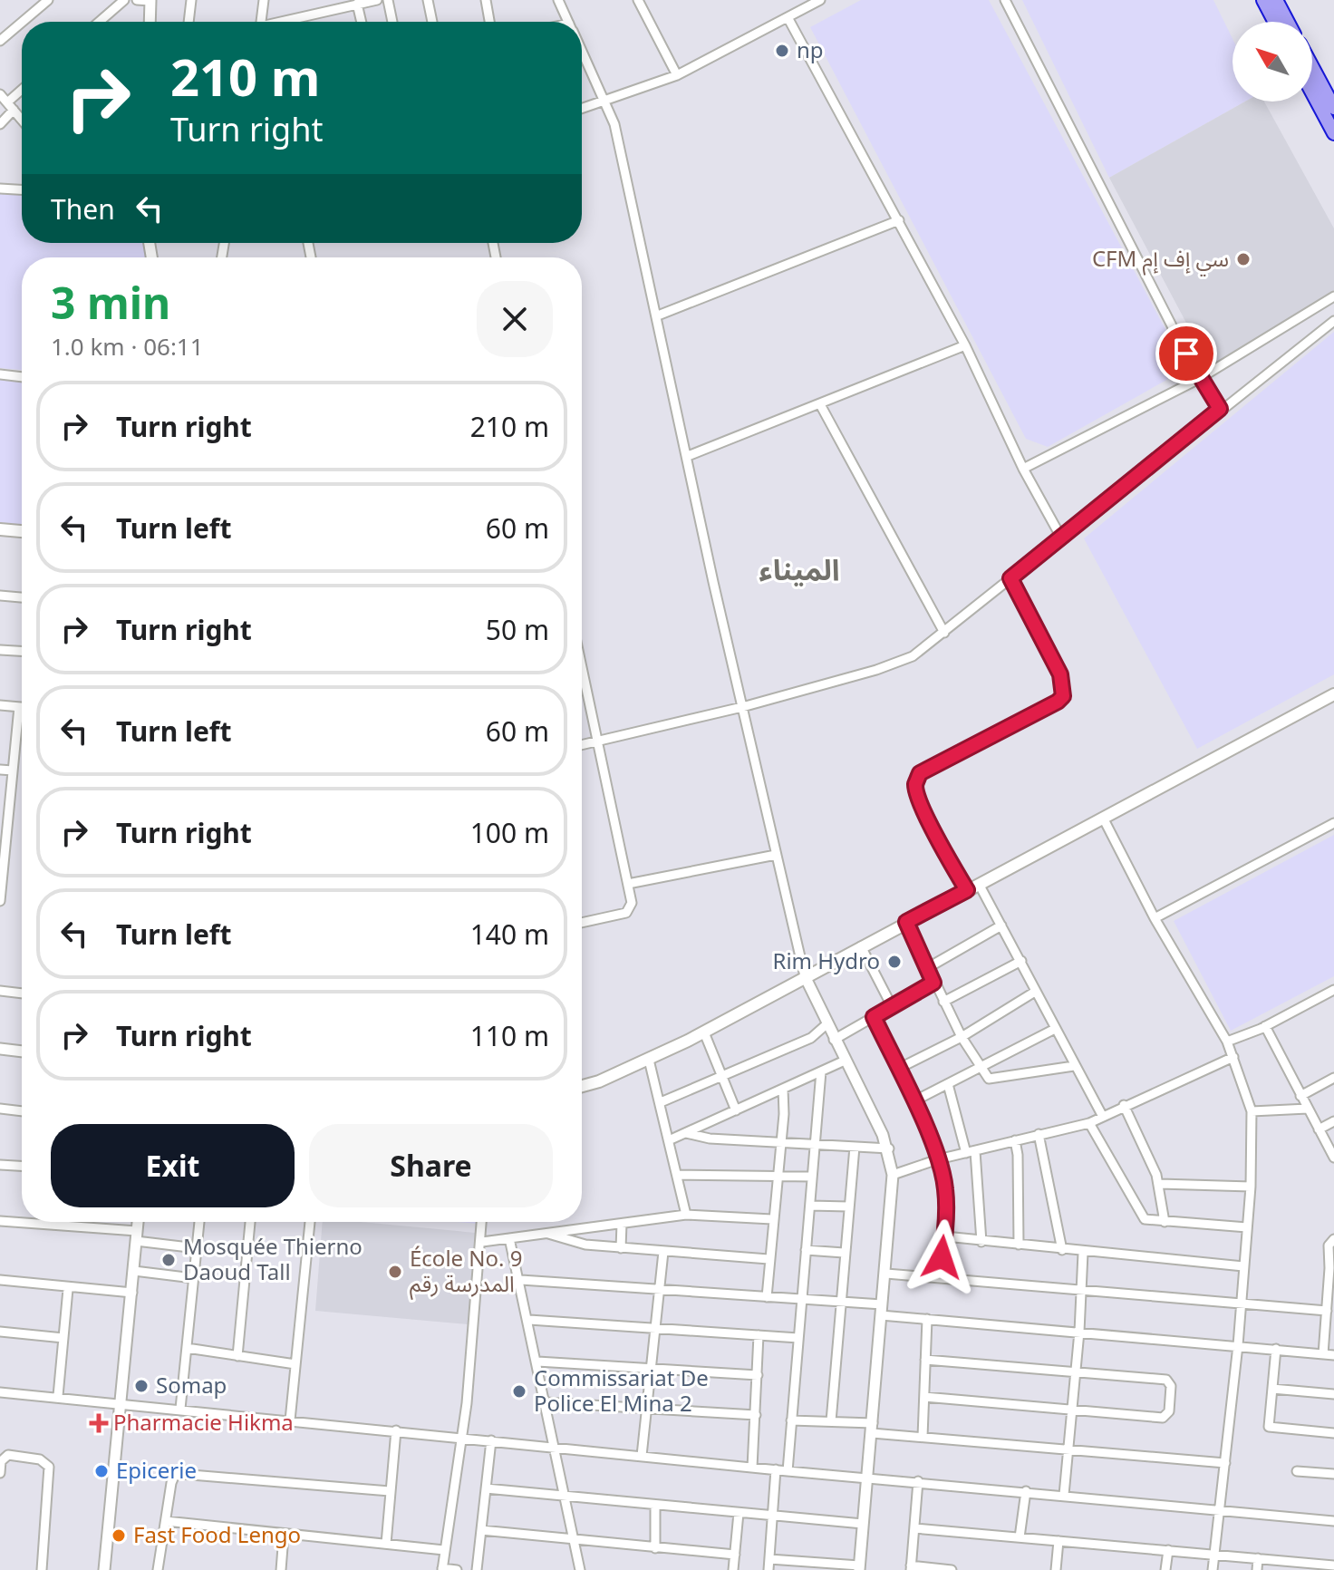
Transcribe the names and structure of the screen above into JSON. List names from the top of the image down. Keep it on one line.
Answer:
{"districts":["الميناء"],"places":{"other":["np","CFM سي إف إم","Rim Hydro","Mosquée Thierno Daoud Tall","École No. 9 المدرسة رقم","Somap","Commissariat De Police El Mina 2","Epicerie","Fast Food Lengo"],"health":["Pharmacie Hikma"]},"north":"top left","page":{"turn":["210 m","Turn right"],"then":"Then","heading":["3 min","1.0 km · 06:11"],"list":[{"name":"Turn right","value":"210 m"},{"name":"Turn left","value":"60 m"},{"name":"Turn right","value":"50 m"},{"name":"Turn left","value":"60 m"},{"name":"Turn right","value":"100 m"},{"name":"Turn left","value":"140 m"},{"name":"Turn right","value":"110 m"}],"buttons":["Exit","Share"]}}
